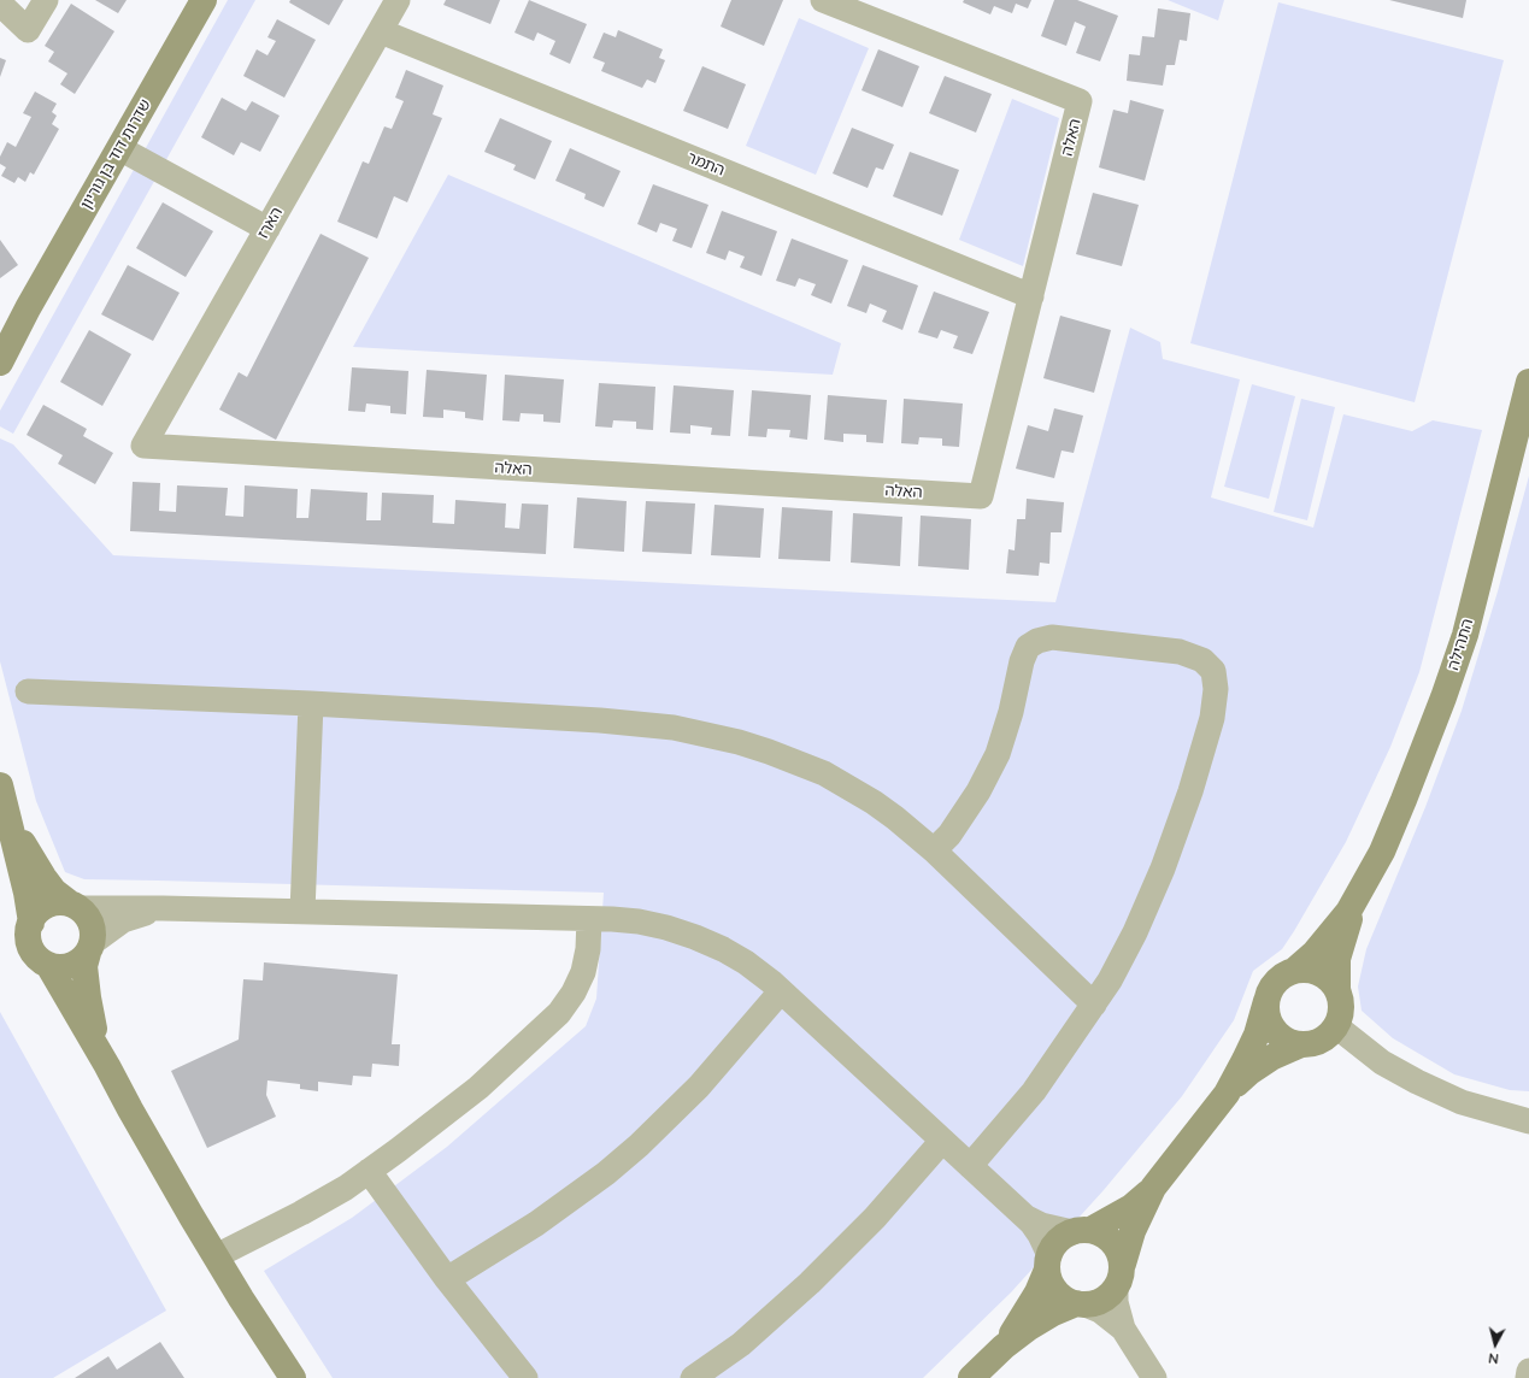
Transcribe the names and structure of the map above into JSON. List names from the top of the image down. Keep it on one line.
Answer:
{"streets":{"street":["האלה","שדרות דוד בן גוריון","התמר","הארז","התהילה"]},"crossings":[["האלה","התמר"],["האלה","הארז"],["התמר","הארז"]],"north":"bottom"}
